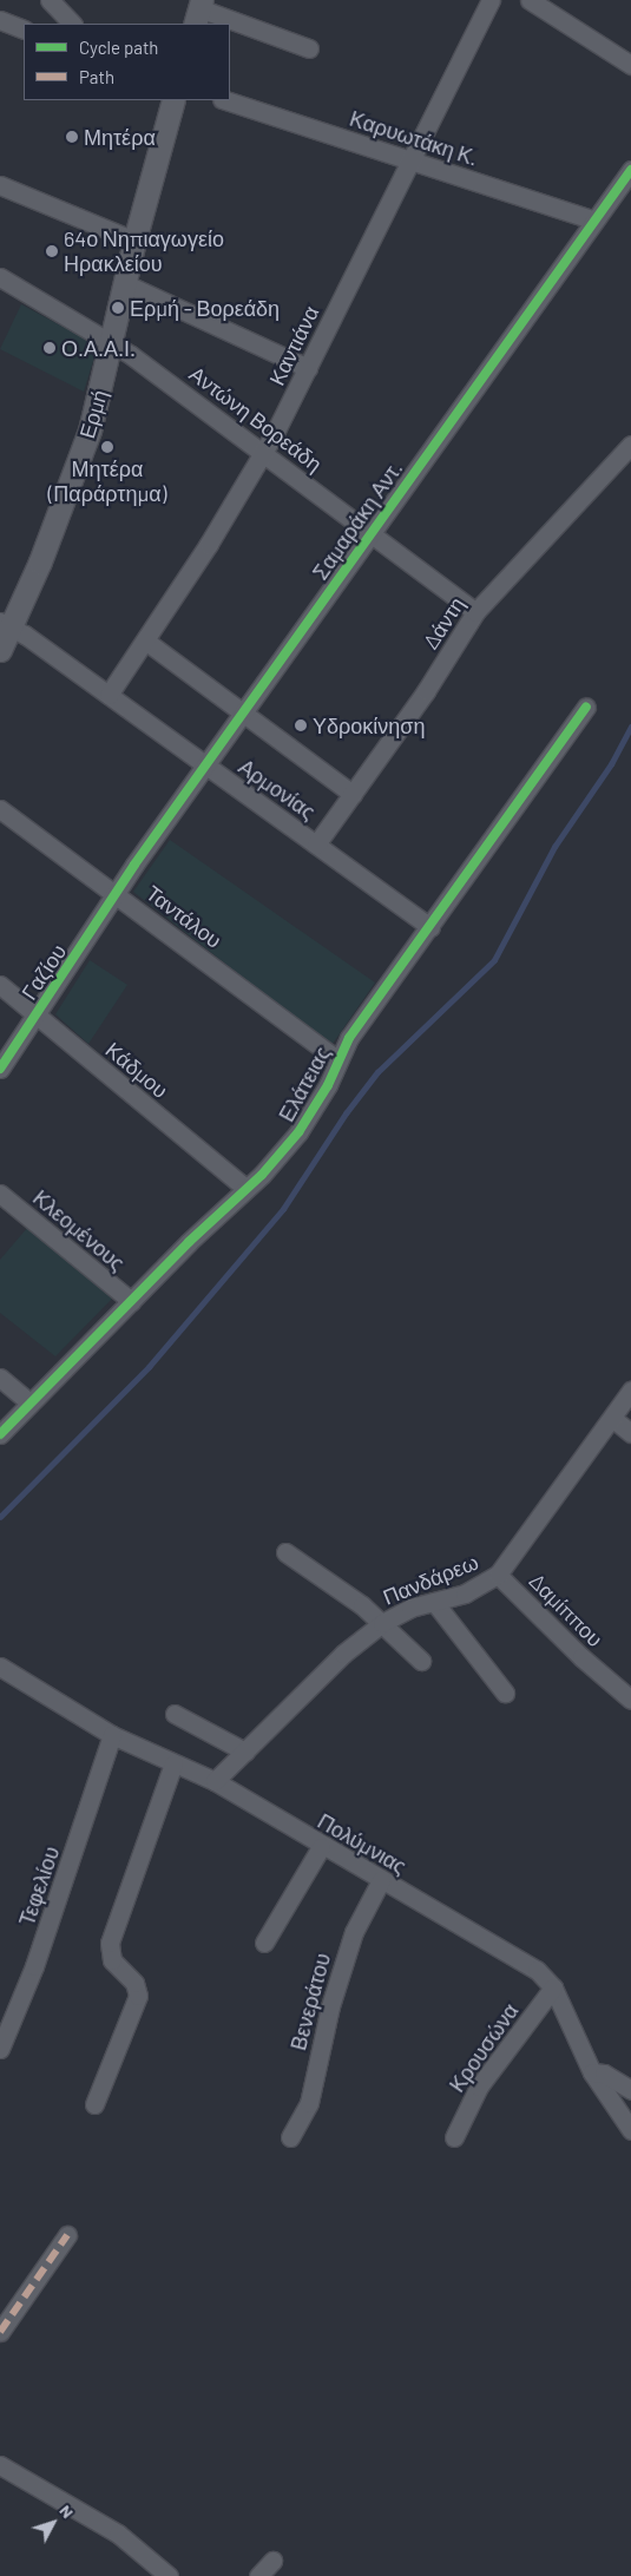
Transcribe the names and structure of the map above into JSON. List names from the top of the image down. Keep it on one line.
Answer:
{"streets":{"street":["Καρυωτάκη Κ.","Καντιάνα","Ερμή","Αντώνη Βορεάδη","Σαμαράκη Αντ.","Δάντη","Αρμονίας","Ταντάλου","Γαζίου","Κάδμου","Ελάτειας","Κλεομένους","Πανδάρεω","Δαμίππου","Πολύμνιας","Τεφελίου","Βενεράτου","Κρουσώνα"]},"crossings":[["Καρυωτάκη Κ.","Καντιάνα"],["Καρυωτάκη Κ.","Σαμαράκη Αντ."],["Καντιάνα","Αντώνη Βορεάδη"],["Καντιάνα","Αρμονίας"],["Ερμή","Αντώνη Βορεάδη"],["Ερμή","Αρμονίας"],["Αντώνη Βορεάδη","Σαμαράκη Αντ."],["Αντώνη Βορεάδη","Δάντη"],["Σαμαράκη Αντ.","Αρμονίας"],["Σαμαράκη Αντ.","Ταντάλου"],["Σαμαράκη Αντ.","Γαζίου"],["Δάντη","Αρμονίας"],["Αρμονίας","Ελάτειας"],["Ταντάλου","Γαζίου"],["Ταντάλου","Ελάτειας"],["Γαζίου","Κάδμου"],["Κάδμου","Ελάτειας"],["Ελάτειας","Κλεομένους"],["Πανδάρεω","Δαμίππου"],["Πανδάρεω","Πολύμνιας"],["Πολύμνιας","Τεφελίου"],["Πολύμνιας","Βενεράτου"],["Πολύμνιας","Κρουσώνα"]],"places":["Μητέρα","64ο Νηπιαγωγείο Ηρακλείου","Ερμή - Βορεάδη","Ο.Α.Α.Ι.","Μητέρα (Παράρτημα)","Υδροκίνηση"],"legend":["Cycle path","Path"],"north":"top right"}
